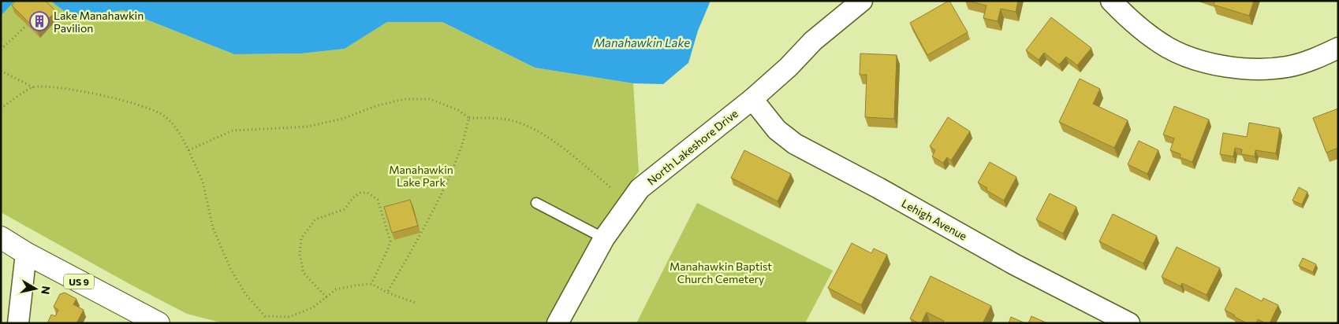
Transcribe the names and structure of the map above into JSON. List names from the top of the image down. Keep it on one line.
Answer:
{"streets":{"highway":["US 9"],"street":["North Lakeshore Drive","Lehigh Avenue"]},"crossings":[["North Lakeshore Drive","Lehigh Avenue"]],"water":["Manahawkin Lake"],"parks":["Manahawkin Lake Park","Manahawkin Baptist Church Cemetery"],"places":{"building":["Lake Manahawkin Pavilion"]},"north":"right"}
